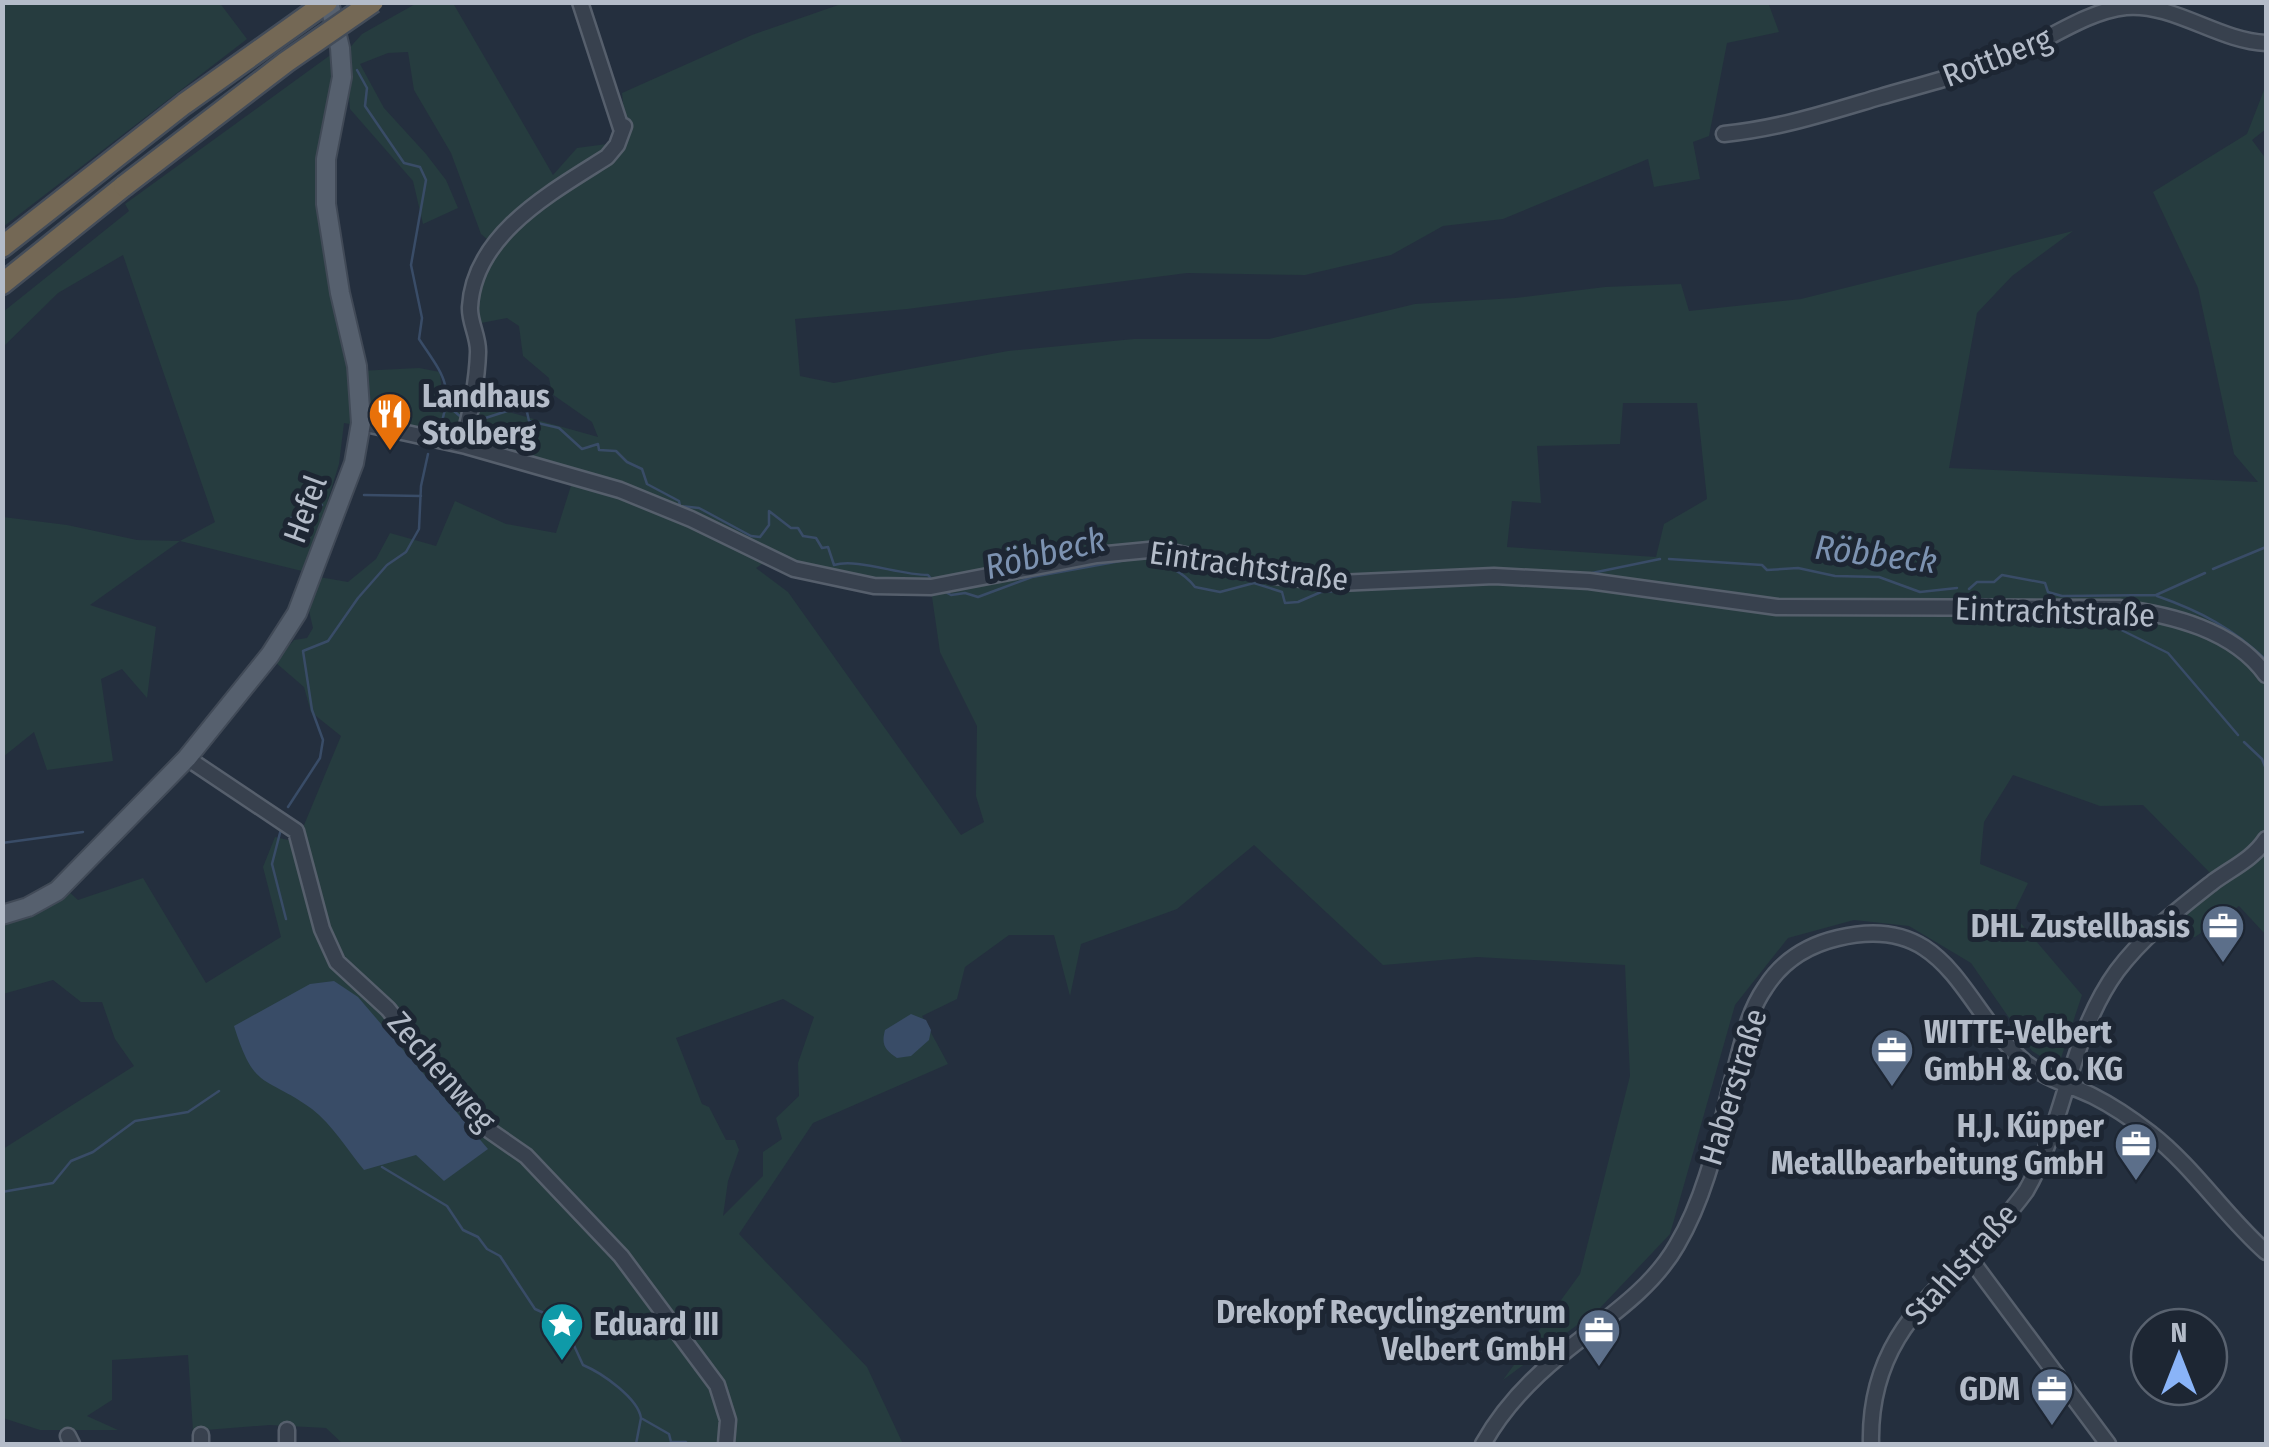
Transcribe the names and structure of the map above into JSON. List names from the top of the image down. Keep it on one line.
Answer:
{"streets":{"main road":["Hefel"],"street":["Rottberg","Eintrachtstraße","Zechenweg","Haberstraße","Stahlstraße"]},"crossings":[["Hefel","Eintrachtstraße"],["Hefel","Zechenweg"],["Haberstraße","Stahlstraße"]],"water":["Röbbeck"],"places":{"restaurant":["Landhaus Stolberg"],"office":["DHL Zustellbasis","WITTE-Velbert GmbH & Co. KG","H.J. Küpper Metallbearbeitung GmbH","Drekopf Recyclingzentrum Velbert GmbH","GDM"],"place":["Eduard III"]},"north":"top"}
